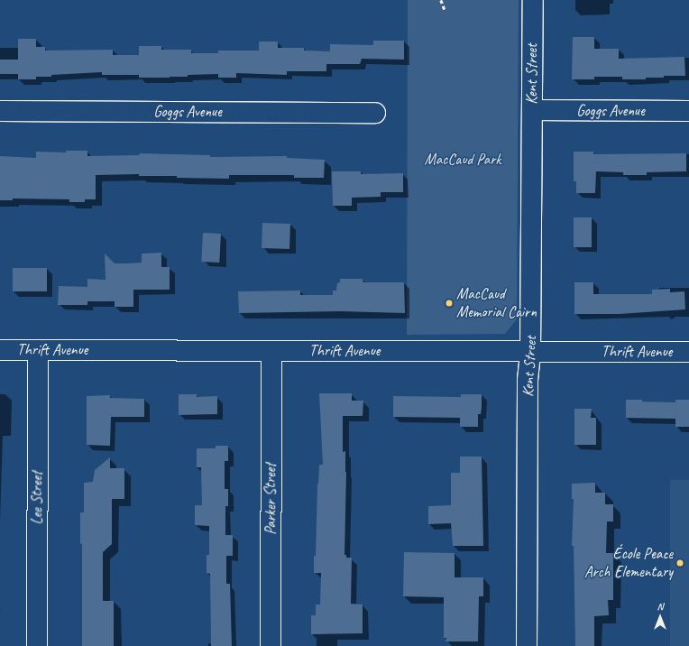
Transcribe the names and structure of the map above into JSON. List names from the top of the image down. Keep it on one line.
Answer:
{"streets":{"street":["Kent Street","Goggs Avenue","Thrift Avenue","Lee Street","Parker Street"]},"crossings":[["Kent Street","Goggs Avenue"],["Kent Street","Thrift Avenue"],["Thrift Avenue","Lee Street"],["Thrift Avenue","Parker Street"]],"parks":["MacCaud Park"],"places":["MacCaud Memorial Cairn","École Peace Arch Elementary"],"north":"top"}
